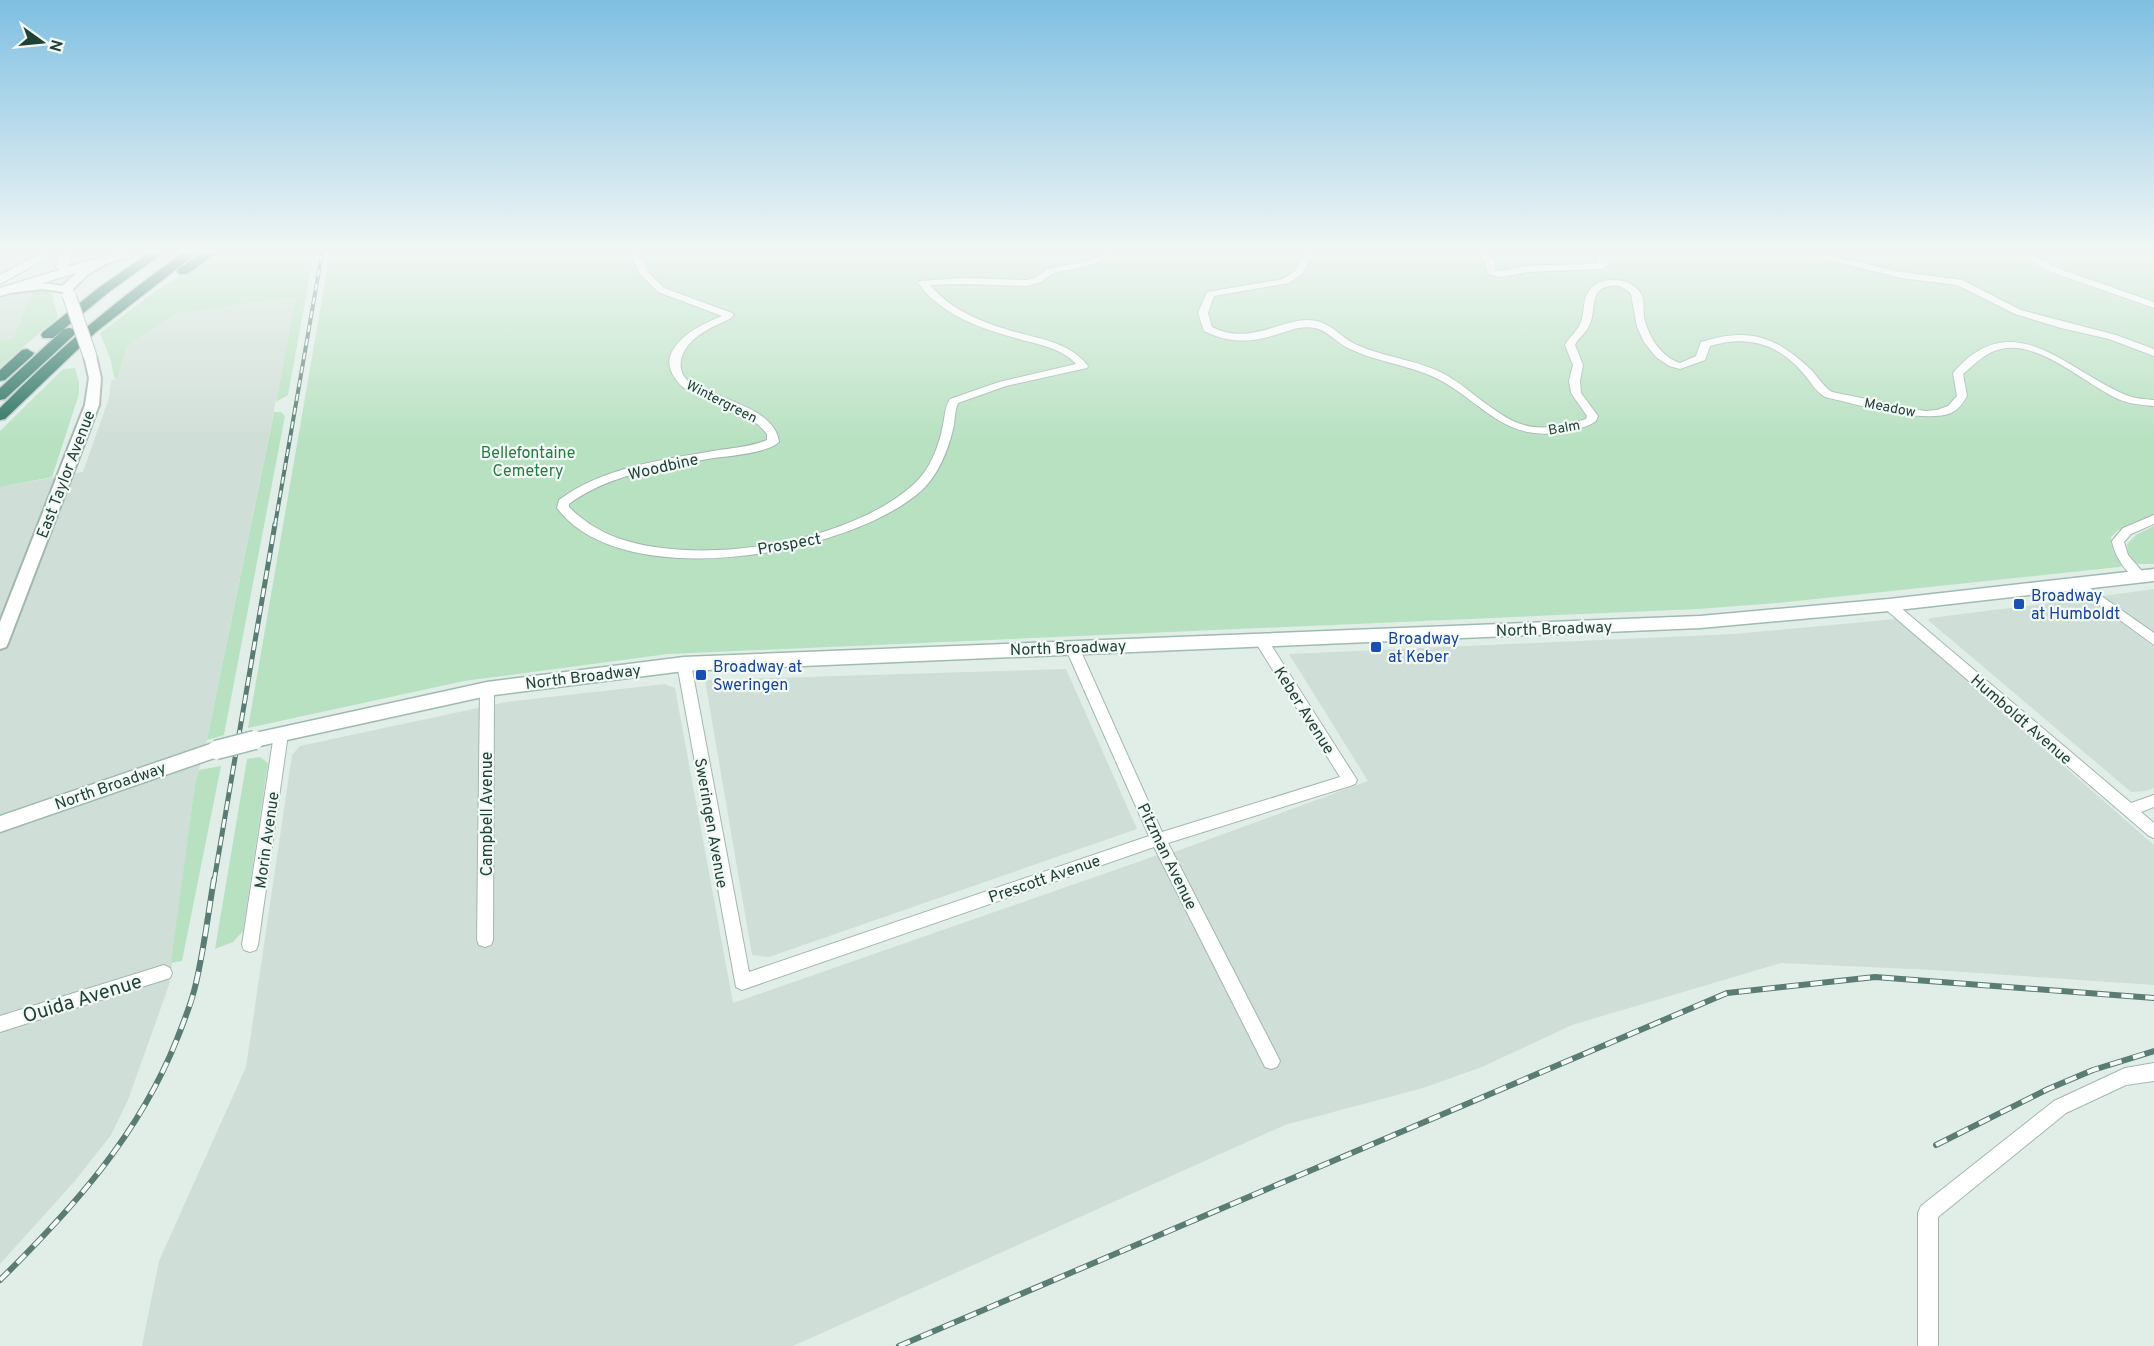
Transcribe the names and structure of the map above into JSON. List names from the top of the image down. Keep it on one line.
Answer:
{"streets":{"main road":["North Broadway"],"street":["Wintergreen","Meadow","Balm","Woodbine","East Taylor Avenue","Prospect","Keber Avenue","Humboldt Avenue","Campbell Avenue","Sweringen Avenue","Morin Avenue","Pitzman Avenue","Prescott Avenue","Ouida Avenue"]},"crossings":[["Wintergreen","Woodbine"],["Meadow","Balm"],["Woodbine","Prospect"],["North Broadway","Keber Avenue"],["North Broadway","Humboldt Avenue"],["North Broadway","Campbell Avenue"],["North Broadway","Sweringen Avenue"],["North Broadway","Morin Avenue"],["North Broadway","Pitzman Avenue"],["Keber Avenue","Prescott Avenue"],["Sweringen Avenue","Prescott Avenue"],["Pitzman Avenue","Prescott Avenue"]],"parks":["Bellefontaine Cemetery"],"places":{"transit":["Broadway at Humboldt","Broadway at Keber","Broadway at Sweringen"]},"north":"right"}
